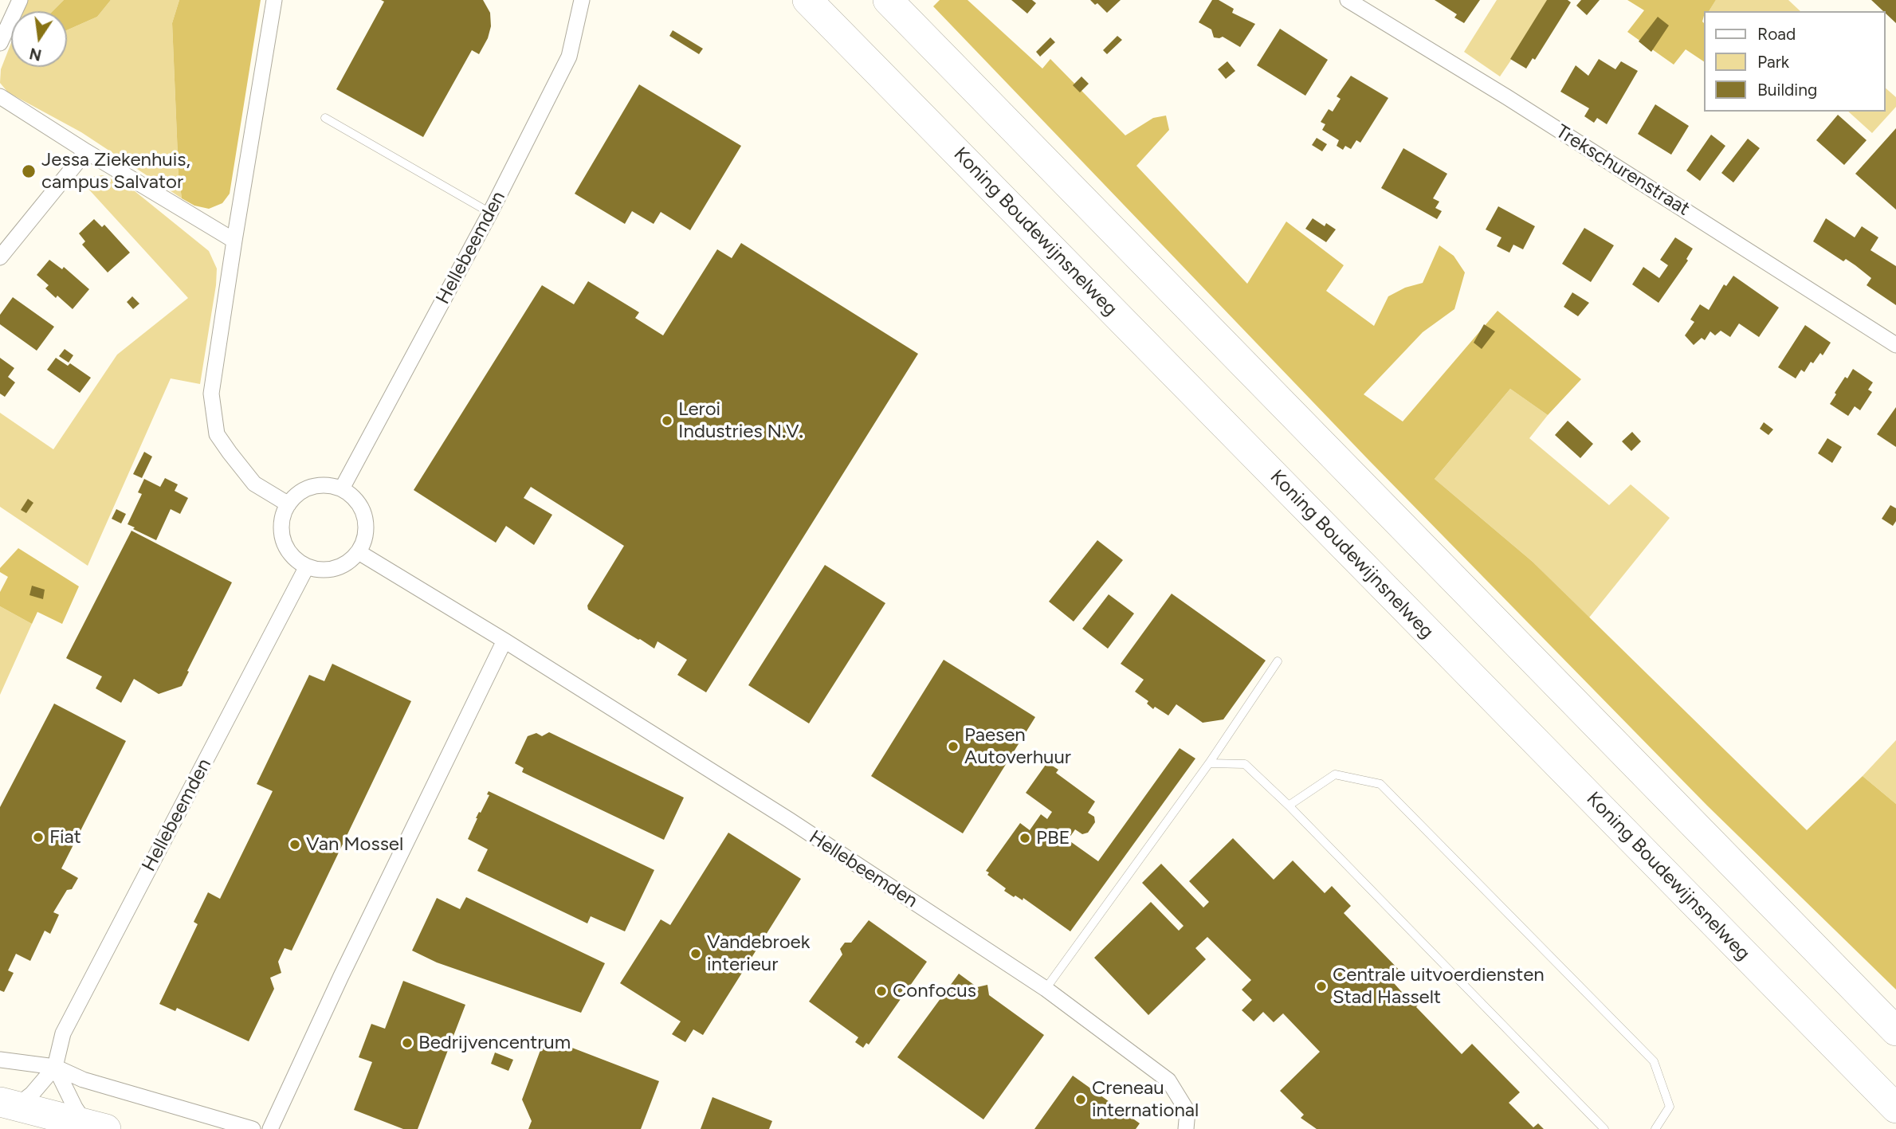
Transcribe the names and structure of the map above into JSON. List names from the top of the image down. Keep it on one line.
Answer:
{"streets":{"highway":["Koning Boudewijnsnelweg"],"street":["Trekschurenstraat","Hellebeemden"]},"places":["Jessa Ziekenhuis, campus Salvator","Leroi Industries N.V.","Paesen Autoverhuur","Fiat","PBE","Van Mossel","Vandebroek interieur","Centrale uitvoerdiensten Stad Hasselt","Confocus","Bedrijvencentrum","Creneau international"],"legend":["Road","Park","Building"],"north":"bottom"}
